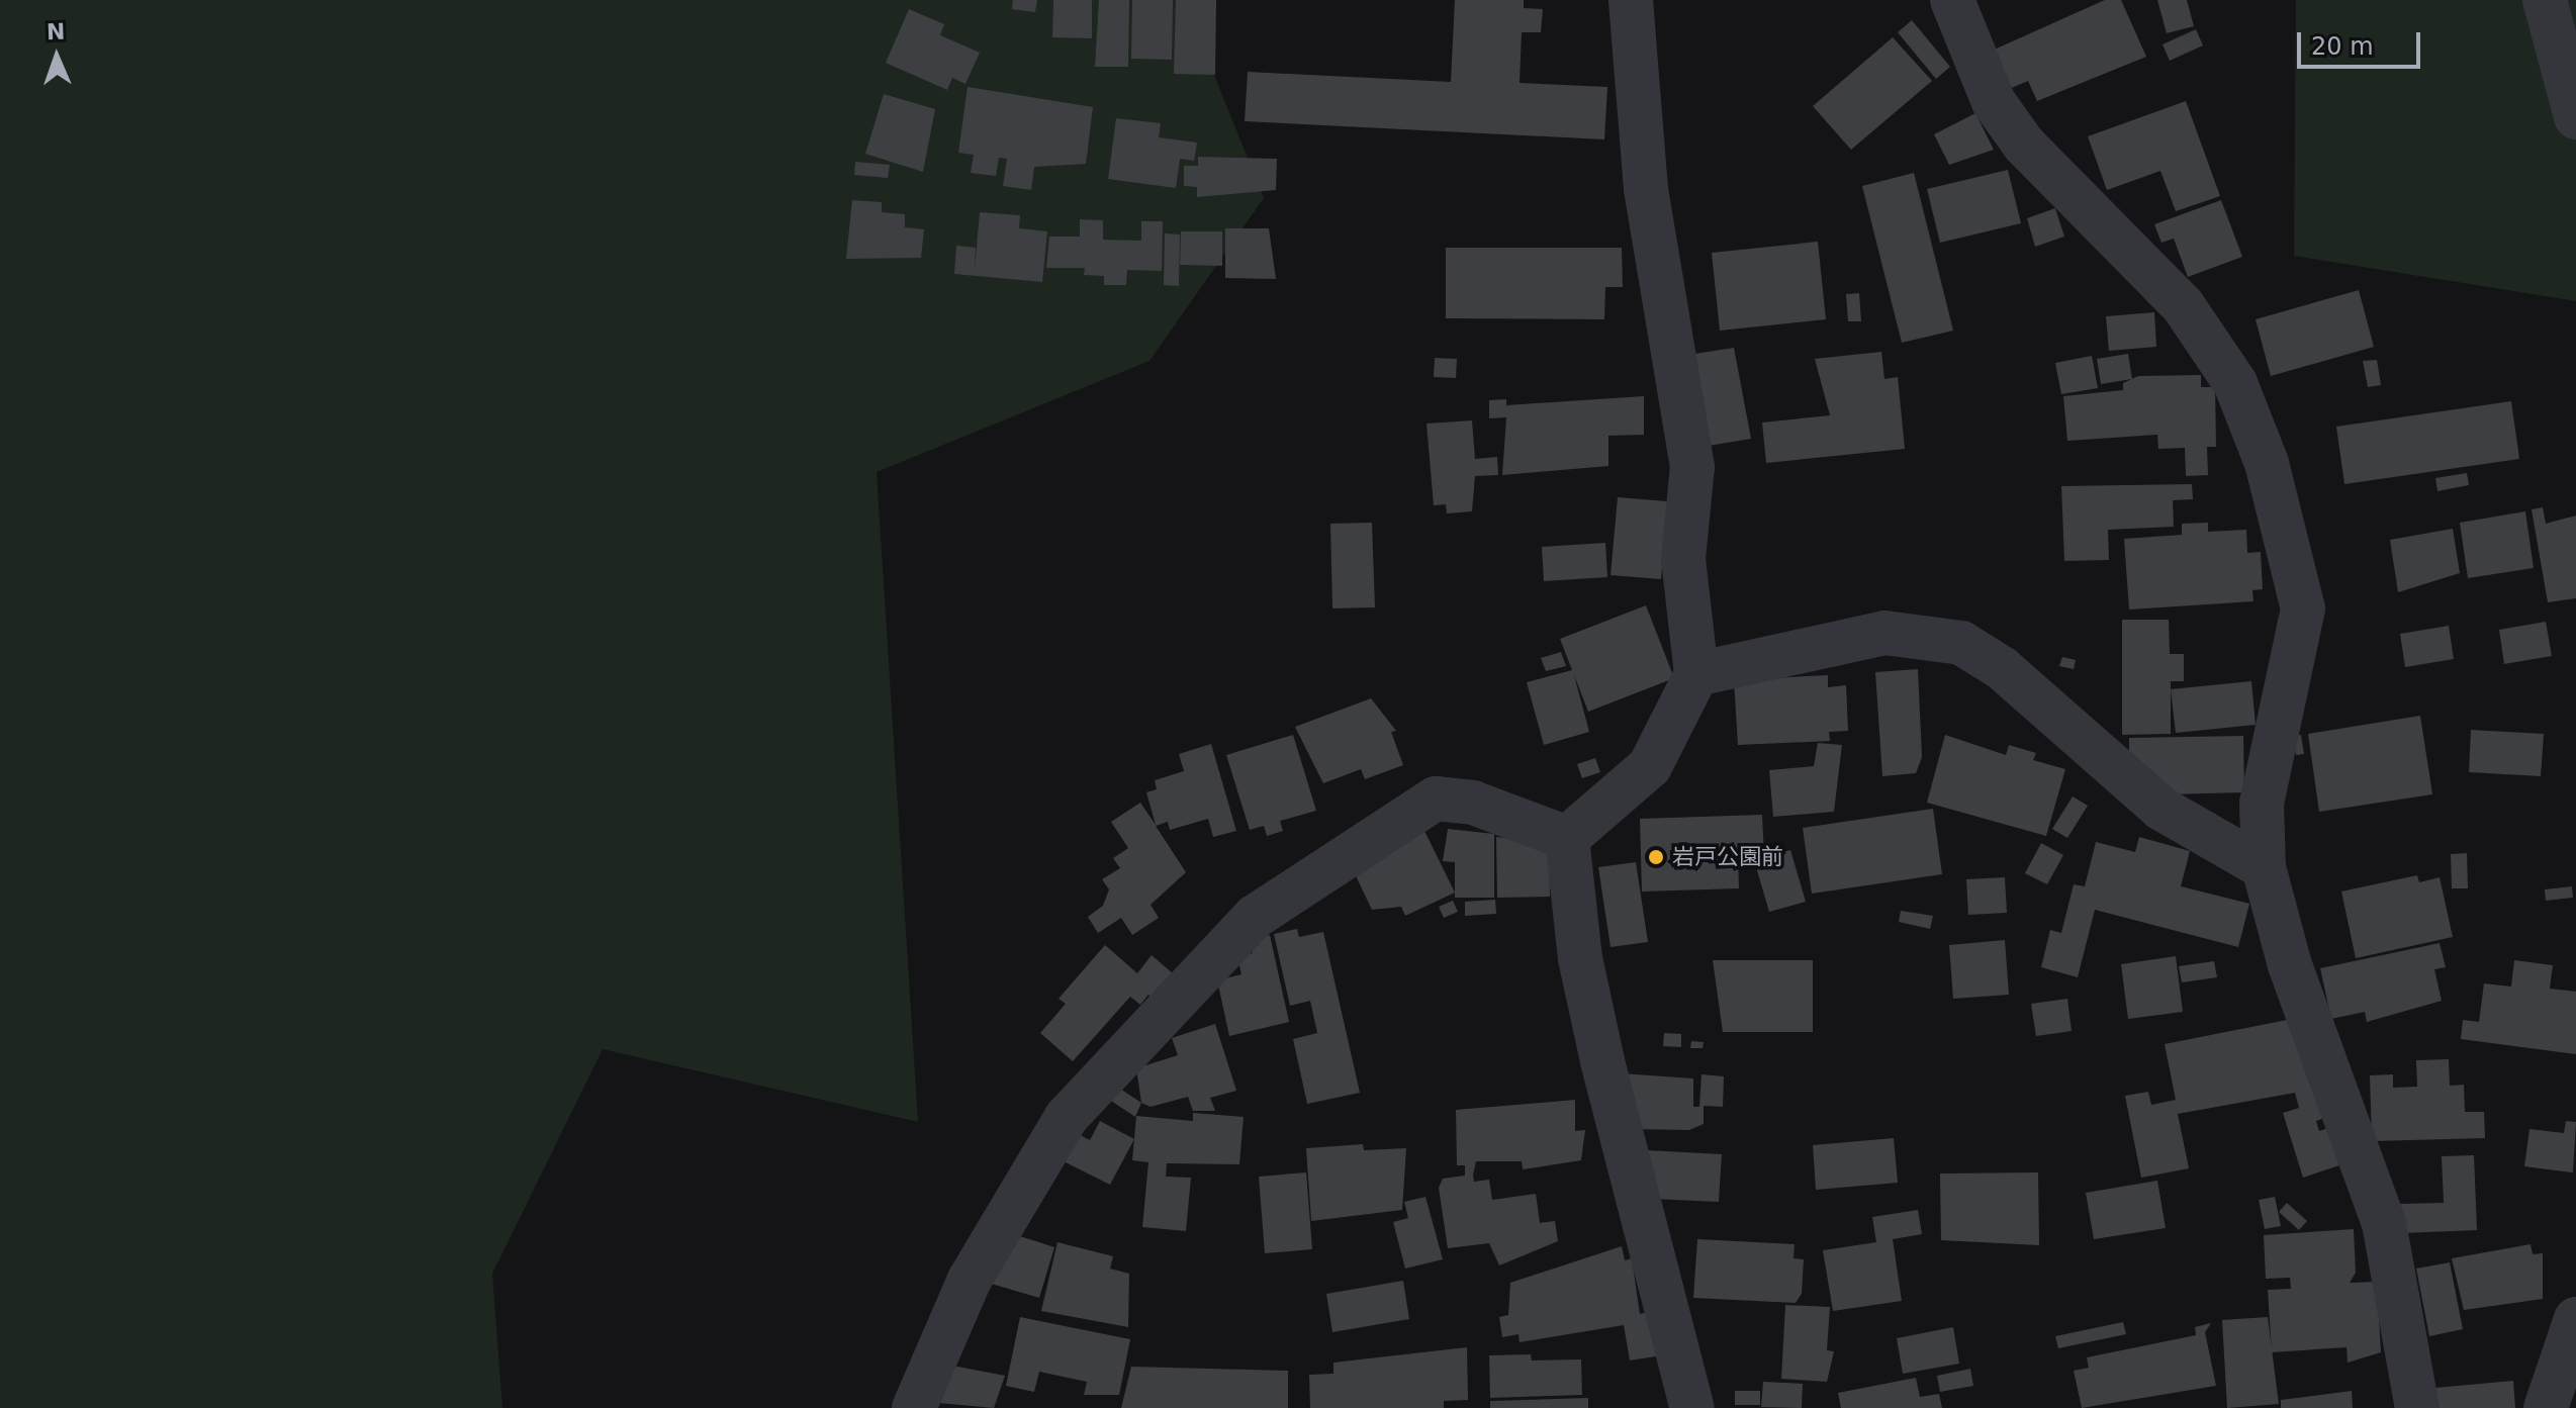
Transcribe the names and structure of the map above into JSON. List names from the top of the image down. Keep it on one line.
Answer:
{"places":["岩戸公園前"],"scale_bar":"20 m","north":"top"}
